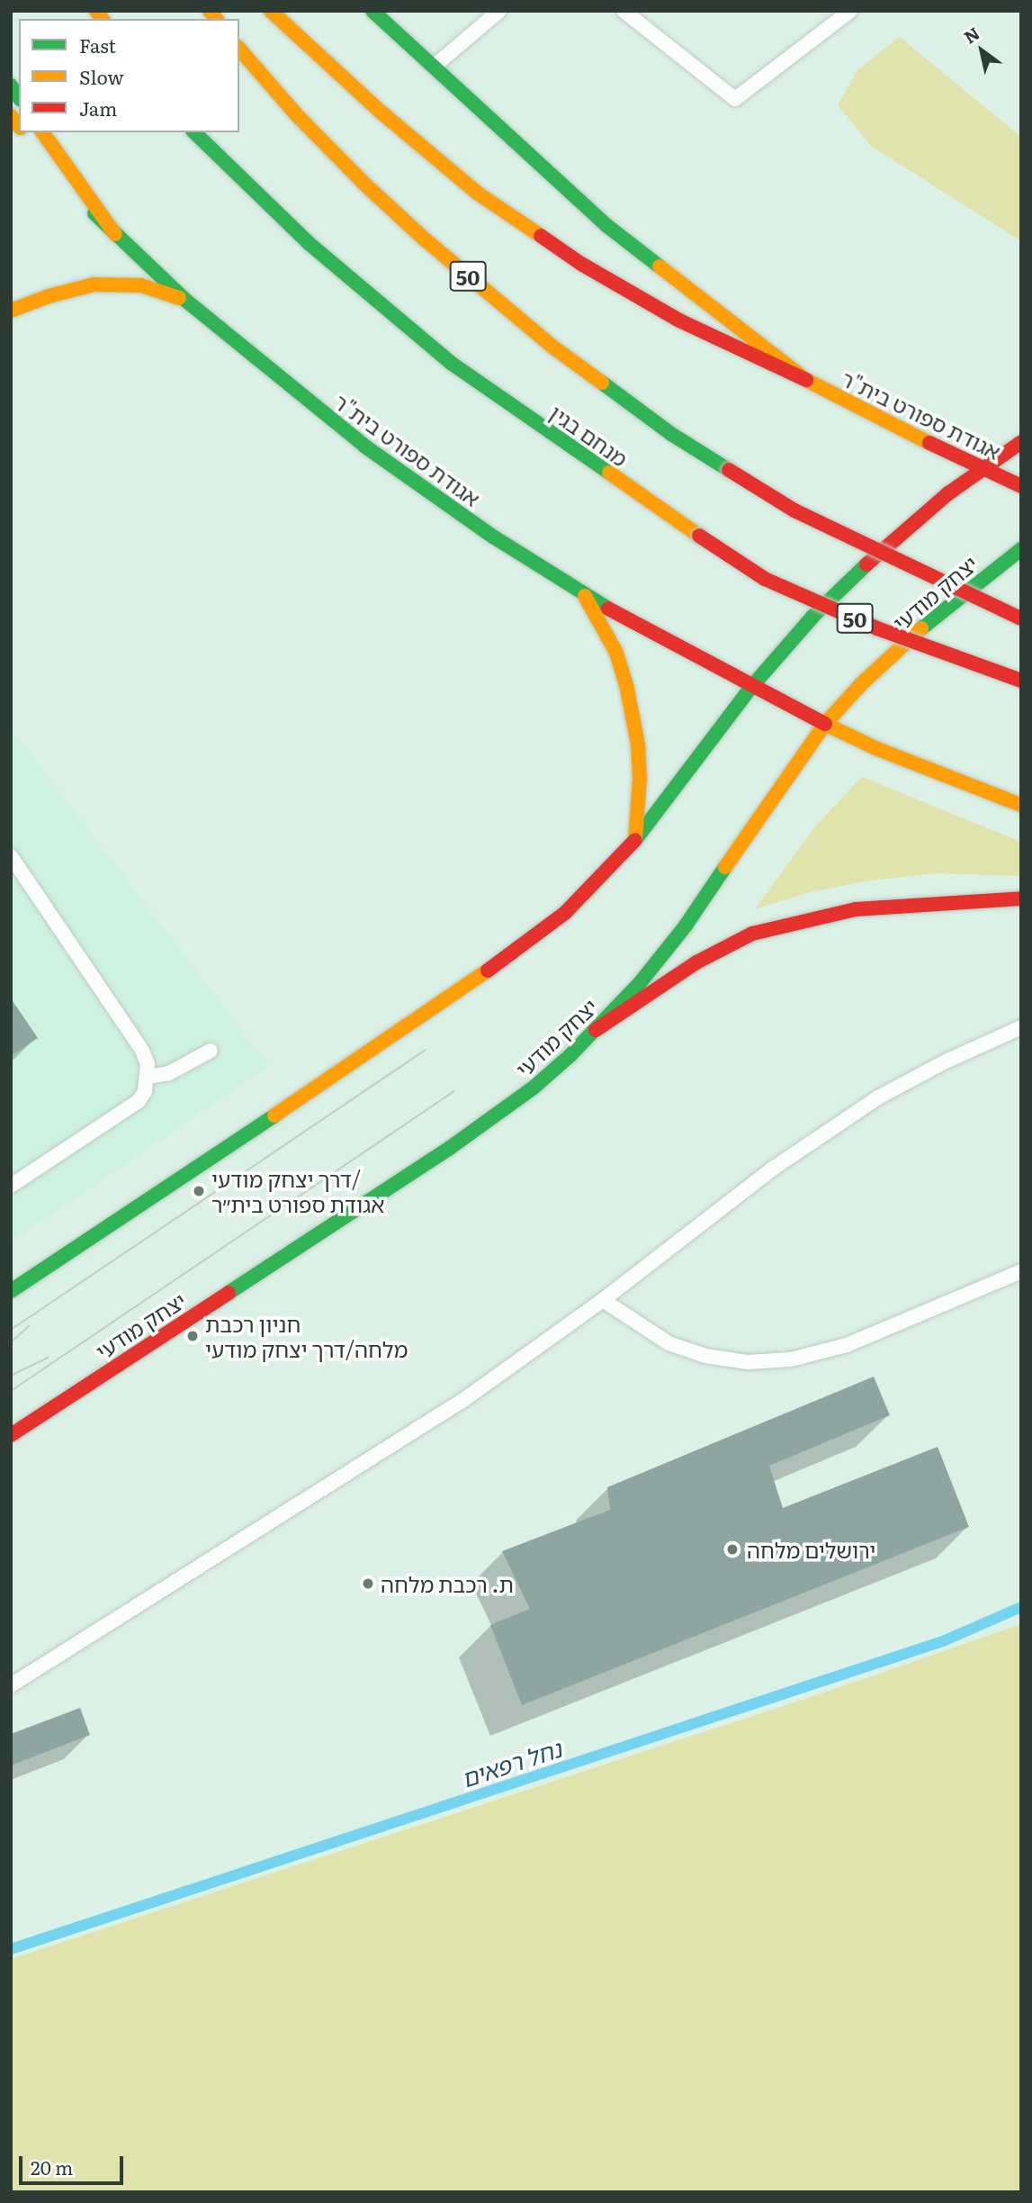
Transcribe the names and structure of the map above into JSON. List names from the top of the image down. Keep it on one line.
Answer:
{"streets":{"main road":["50","אגודת ספורט בית\"ר","מנחם בגין","יצחק מודעי"]},"crossings":[["אגודת ספורט בית\"ר","יצחק מודעי"]],"water":["נחל רפאים"],"places":["דרך יצחק מודעי/ אגודת ספורט בית״ר","חניון רכבת מלחה/דרך יצחק מודעי","ירושלים מלחה","ת. רכבת מלחה"],"legend":["Fast","Slow","Jam"],"scale_bar":"20 m","north":"top left"}
